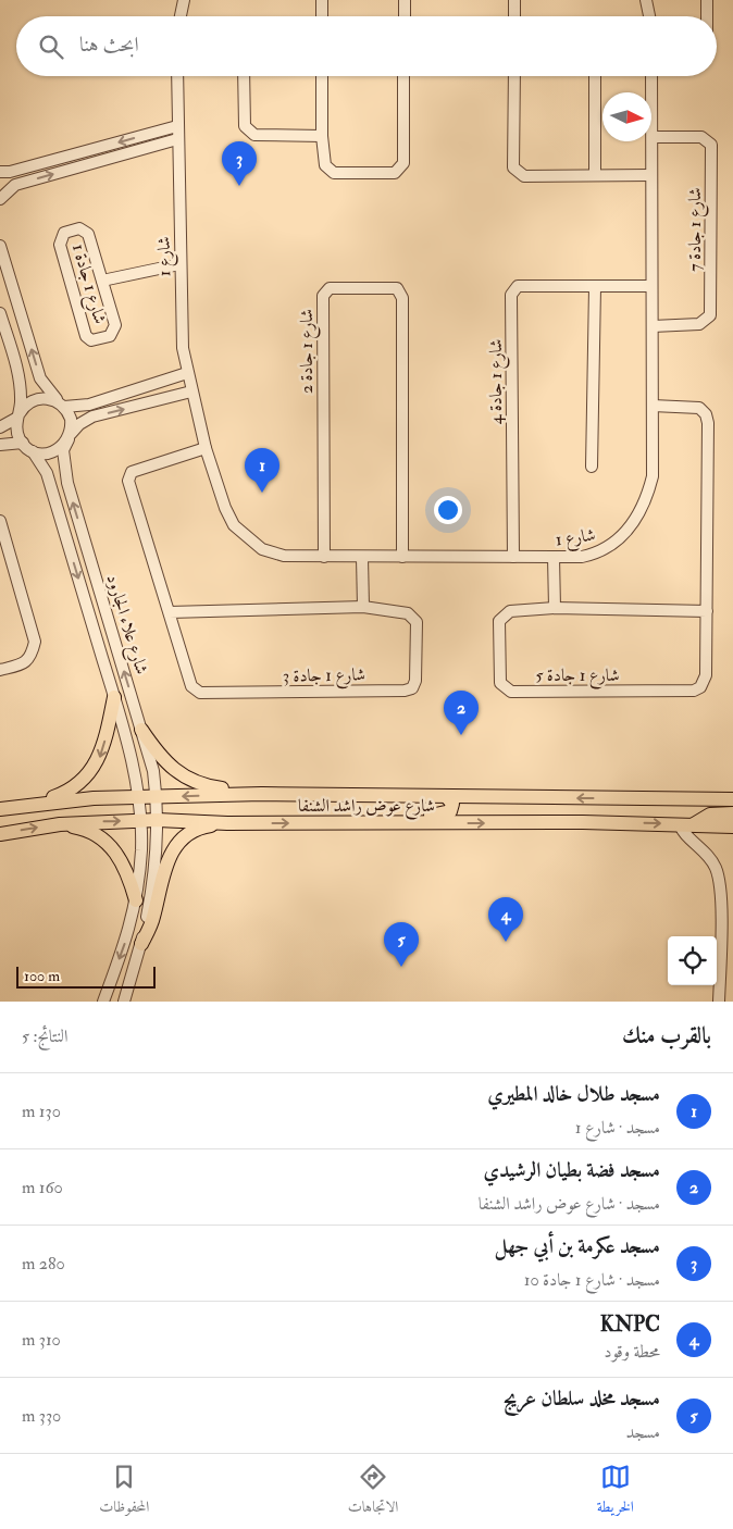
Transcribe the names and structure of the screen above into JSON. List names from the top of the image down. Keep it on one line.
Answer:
{"streets":{"main road":["شارع عوض راشد الشنفا"],"street":["شارع 1 جادة 7","شارع 1","شارع 1 جادة 1","شارع 1 جادة 2","شارع 1 جادة 4","شارع علاء الجارود","شارع 1 جادة 3","شارع 1 جادة 5"]},"crossings":[["شارع 1 جادة 7","شارع 1"],["شارع 1","شارع 1 جادة 1"],["شارع 1","شارع 1 جادة 2"],["شارع 1","شارع 1 جادة 4"],["شارع 1","شارع 1 جادة 3"],["شارع 1","شارع 1 جادة 5"],["شارع علاء الجارود","شارع عوض راشد الشنفا"]],"scale_bar":"100 m","north":"right","page":{"search":"ابحث هنا","pins":["3","1","2","4","5"],"scale":"100 m","heading":["بالقرب منك","النتائج: 5"],"list":[{"mark":"1","name":"مسجد طلال خالد المطيري","note":"مسجد · شارع 1","value":"130 m"},{"mark":"2","name":"مسجد فضة بطيان الرشيدي","note":"مسجد · شارع عوض راشد الشنفا","value":"160 m"},{"mark":"3","name":"مسجد عكرمة بن أبي جهل","note":"مسجد · شارع 1 جادة 10","value":"280 m"},{"mark":"4","name":"KNPC","note":"محطة وقود","value":"310 m"},{"mark":"5","name":"مسجد مخلد سلطان عريج","note":"مسجد","value":"330 m"}],"nav":["الخريطة","الاتجاهات","المحفوظات"]}}
